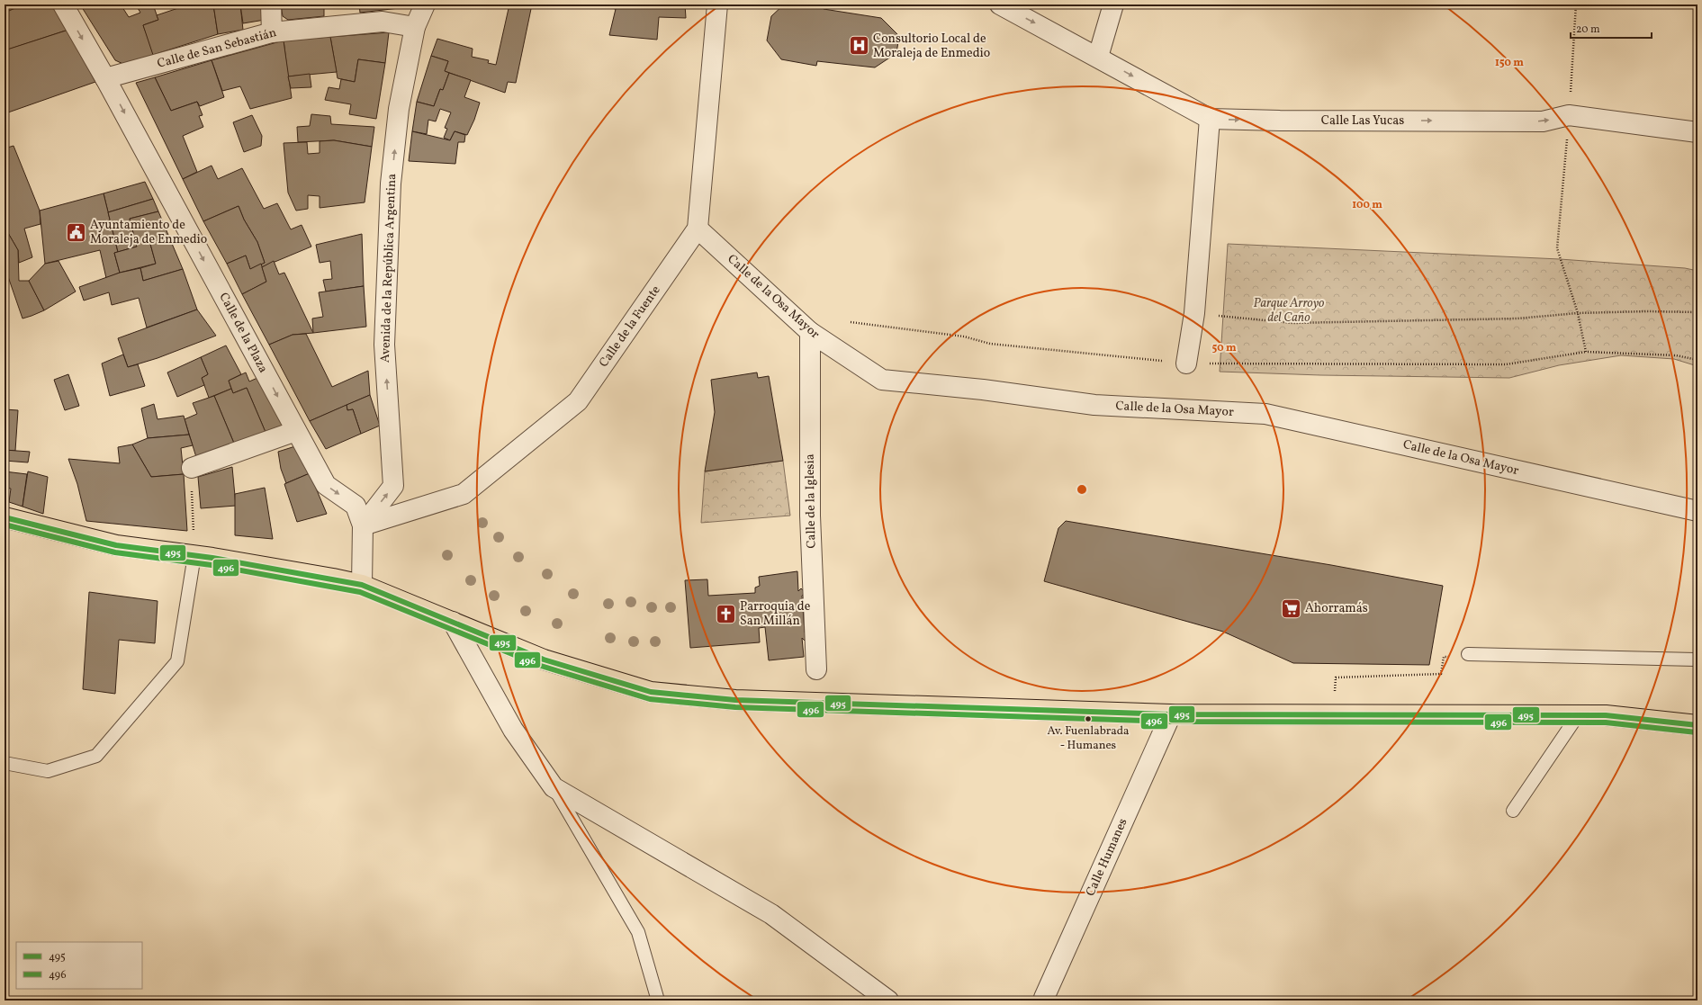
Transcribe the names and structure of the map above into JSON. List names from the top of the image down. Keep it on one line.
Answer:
{"streets":{"street":["Calle de San Sebastián","Calle Las Yucas","Avenida de la República Argentina","Calle de la Osa Mayor","Calle de la Fuente","Calle de la Plaza","Calle de la Iglesia","Calle Humanes"]},"crossings":[["Calle de San Sebastián","Avenida de la República Argentina"],["Calle de San Sebastián","Calle de la Plaza"],["Avenida de la República Argentina","Calle de la Fuente"],["Avenida de la República Argentina","Calle de la Plaza"],["Calle de la Osa Mayor","Calle de la Fuente"],["Calle de la Osa Mayor","Calle de la Iglesia"],["Calle de la Fuente","Calle de la Plaza"]],"one_way":["Calle Las Yucas","Avenida de la República Argentina","Calle de la Plaza"],"parks":["Parque Arroyo del Caño"],"places":{"hospital":["Consultorio Local de Moraleja de Enmedio"],"public building":["Ayuntamiento de Moraleja de Enmedio"],"supermarket":["Ahorramás"],"church":["Parroquia de San Millán"],"other":["Av. Fuenlabrada - Humanes"]},"lines":["transit line 495","transit line 496"],"legend":["495","496"],"scale_bar":"20 m","rings":["150 m","100 m","50 m"]}
